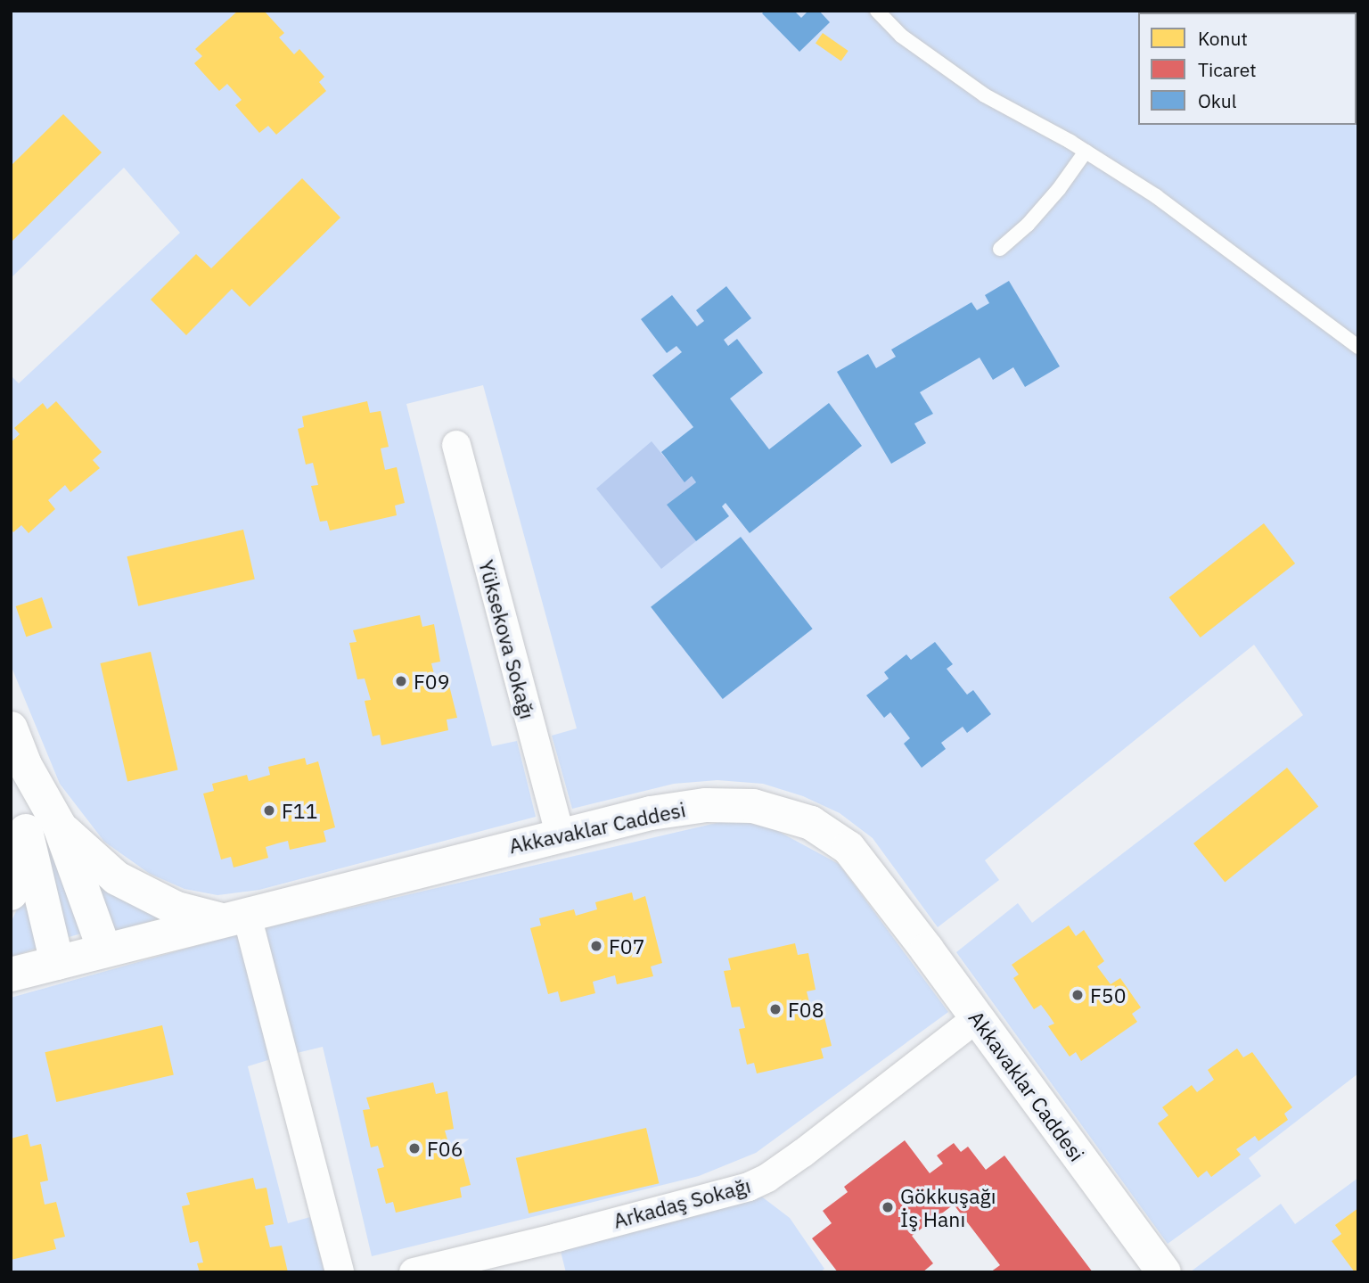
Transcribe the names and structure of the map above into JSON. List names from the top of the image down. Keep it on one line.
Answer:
{"streets":{"main road":["Akkavaklar Caddesi"],"street":["Yüksekova Sokağı","Arkadaş Sokağı"]},"crossings":[["Yüksekova Sokağı","Akkavaklar Caddesi"],["Akkavaklar Caddesi","Arkadaş Sokağı"]],"places":["F09","F11","F07","F50","F08","F06","Gökkuşağı İş Hanı"],"legend":["Konut","Ticaret","Okul"]}
